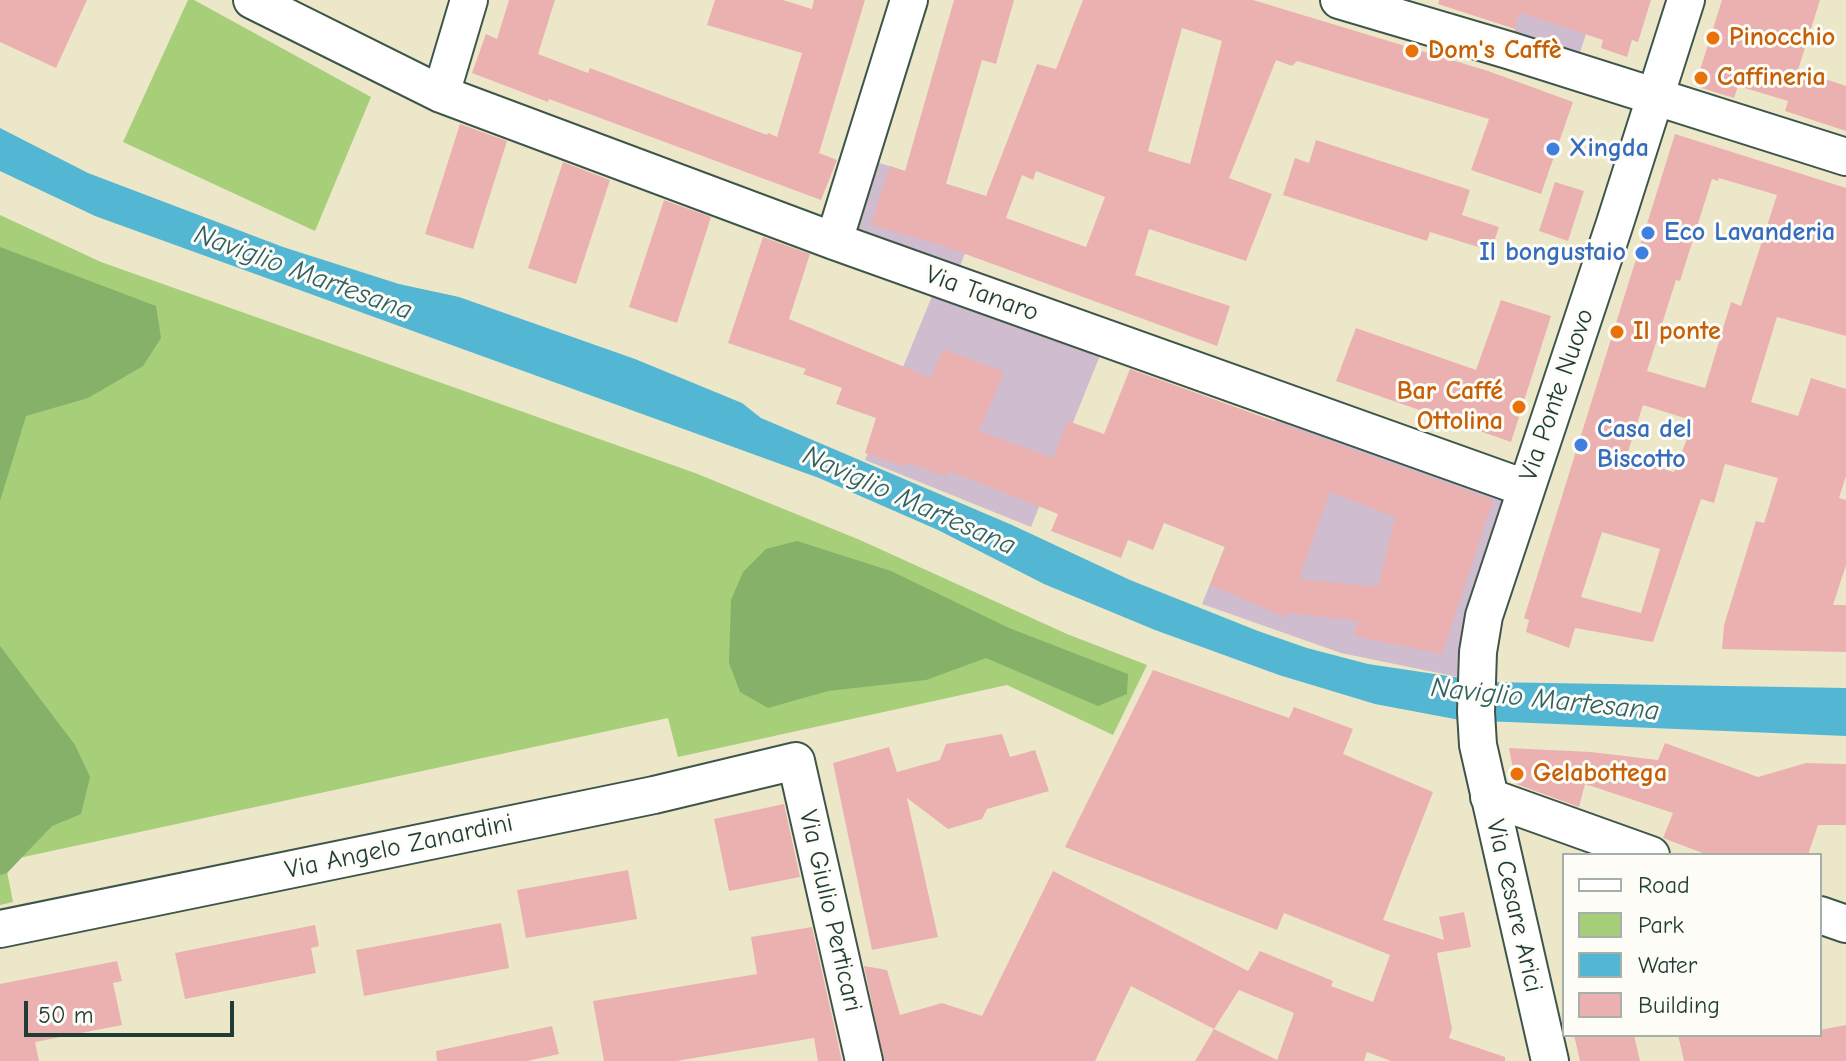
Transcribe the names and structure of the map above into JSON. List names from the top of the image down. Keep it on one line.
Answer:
{"streets":{"street":["Via Tanaro","Via Ponte Nuovo","Via Angelo Zanardini","Via Cesare Arici","Via Giulio Perticari"]},"crossings":[["Via Tanaro","Via Ponte Nuovo"],["Via Ponte Nuovo","Via Cesare Arici"],["Via Angelo Zanardini","Via Giulio Perticari"]],"water":["Naviglio Martesana"],"places":["Pinocchio","Dom's Caffè","Caffineria","Xingda","Eco Lavanderia","Il bongustaio","Il ponte","Bar Caffé Ottolina","Casa del Biscotto","Gelabottega"],"legend":["Road","Park","Water","Building"],"scale_bar":"50 m"}
